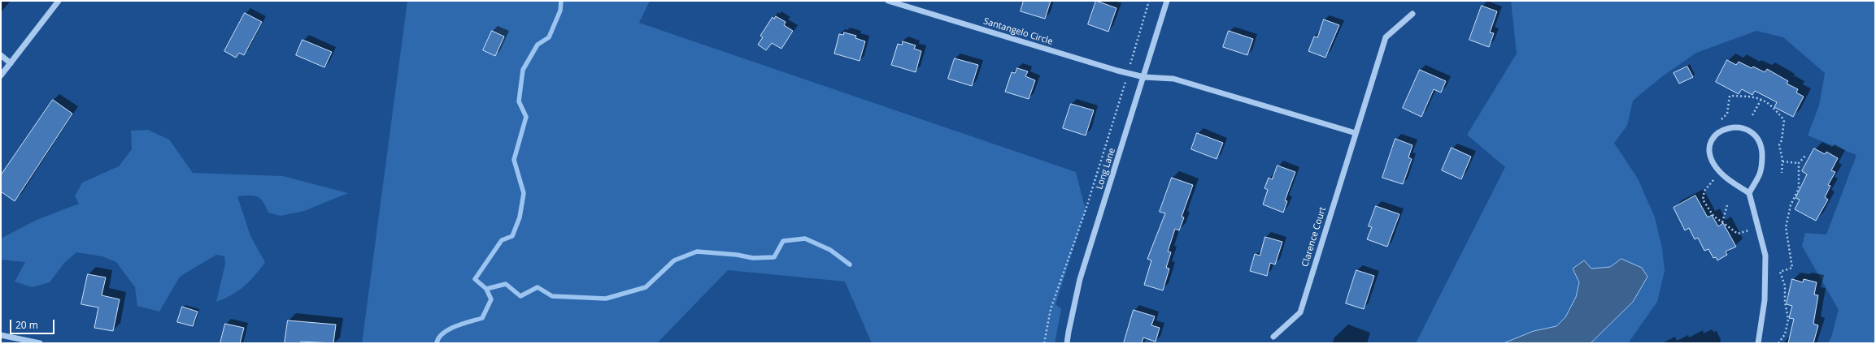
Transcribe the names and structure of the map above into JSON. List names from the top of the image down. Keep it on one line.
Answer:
{"streets":{"street":["Santangelo Circle","Long Lane","Clarence Court"]},"crossings":[["Santangelo Circle","Long Lane"]],"scale_bar":"20 m"}
